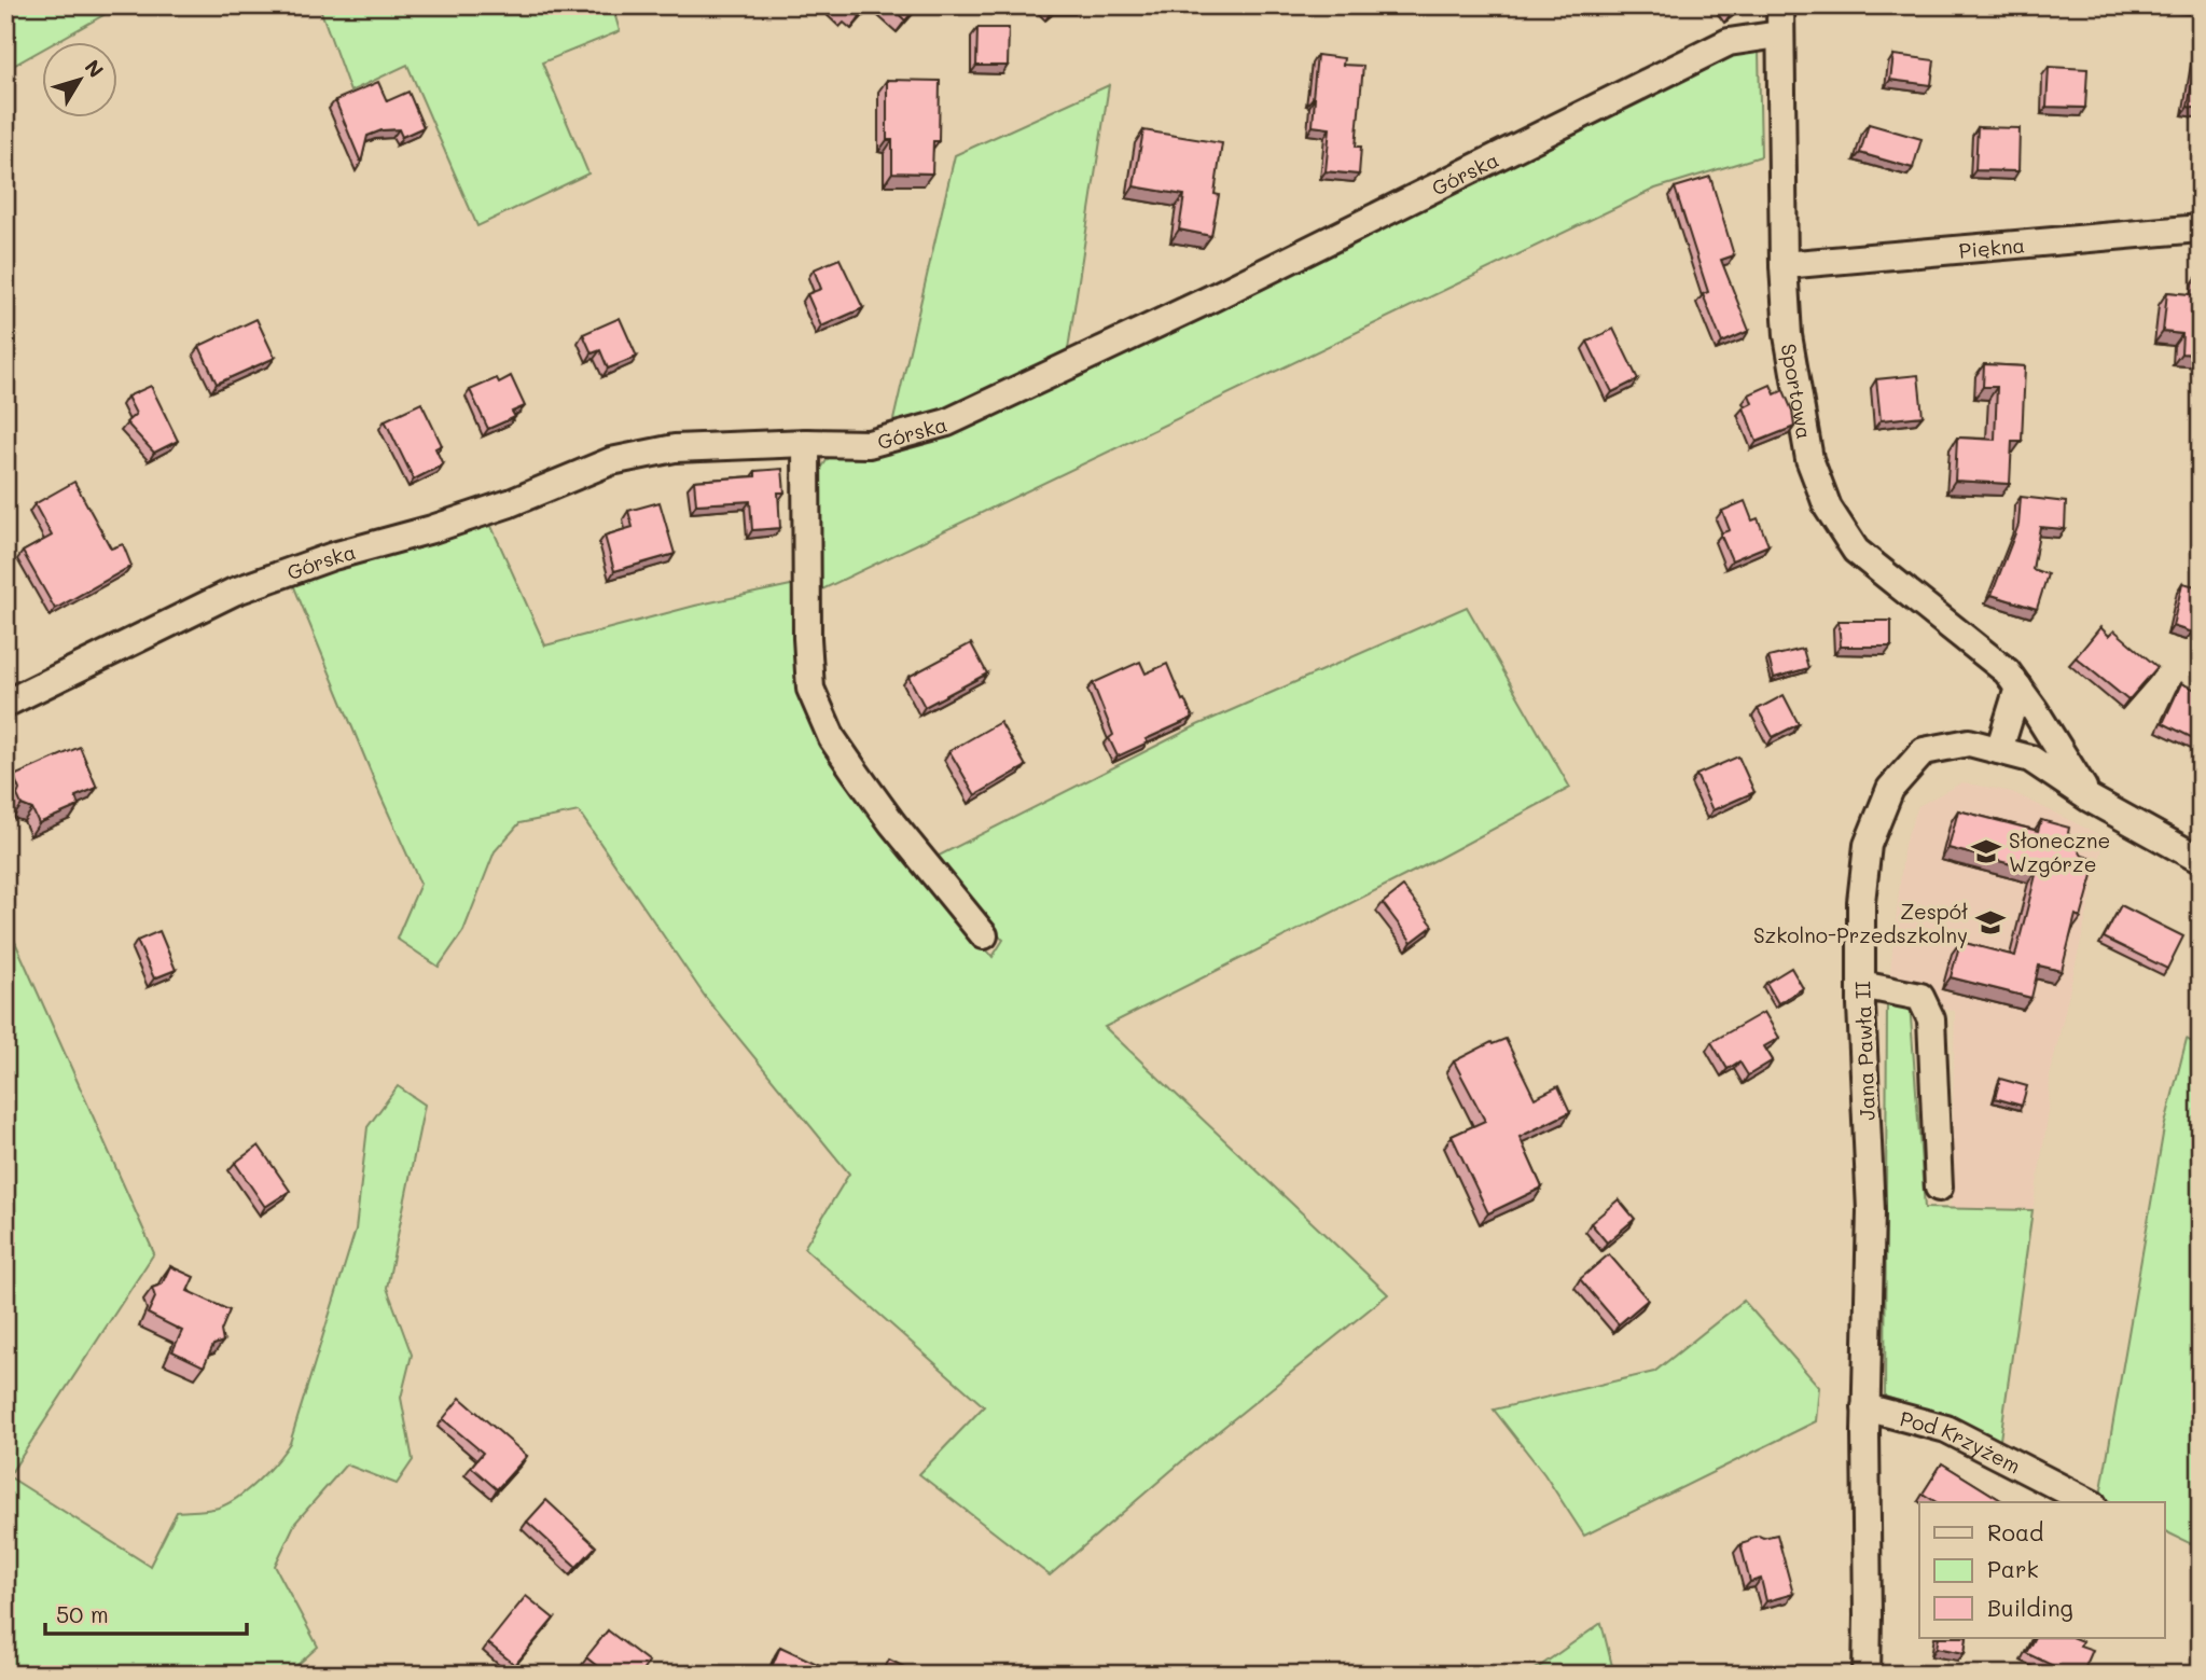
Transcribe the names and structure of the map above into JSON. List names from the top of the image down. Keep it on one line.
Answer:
{"streets":{"street":["Górska","Piękna","Sportowa","Jana Pawła II","Pod Krzyżem"]},"crossings":[["Górska","Sportowa"],["Piękna","Sportowa"],["Sportowa","Jana Pawła II"],["Jana Pawła II","Pod Krzyżem"]],"places":{"school or university":["Słoneczne Wzgórze","Zespół Szkolno-Przedszkolny"]},"legend":["Road","Park","Building"],"scale_bar":"50 m","north":"top right"}
